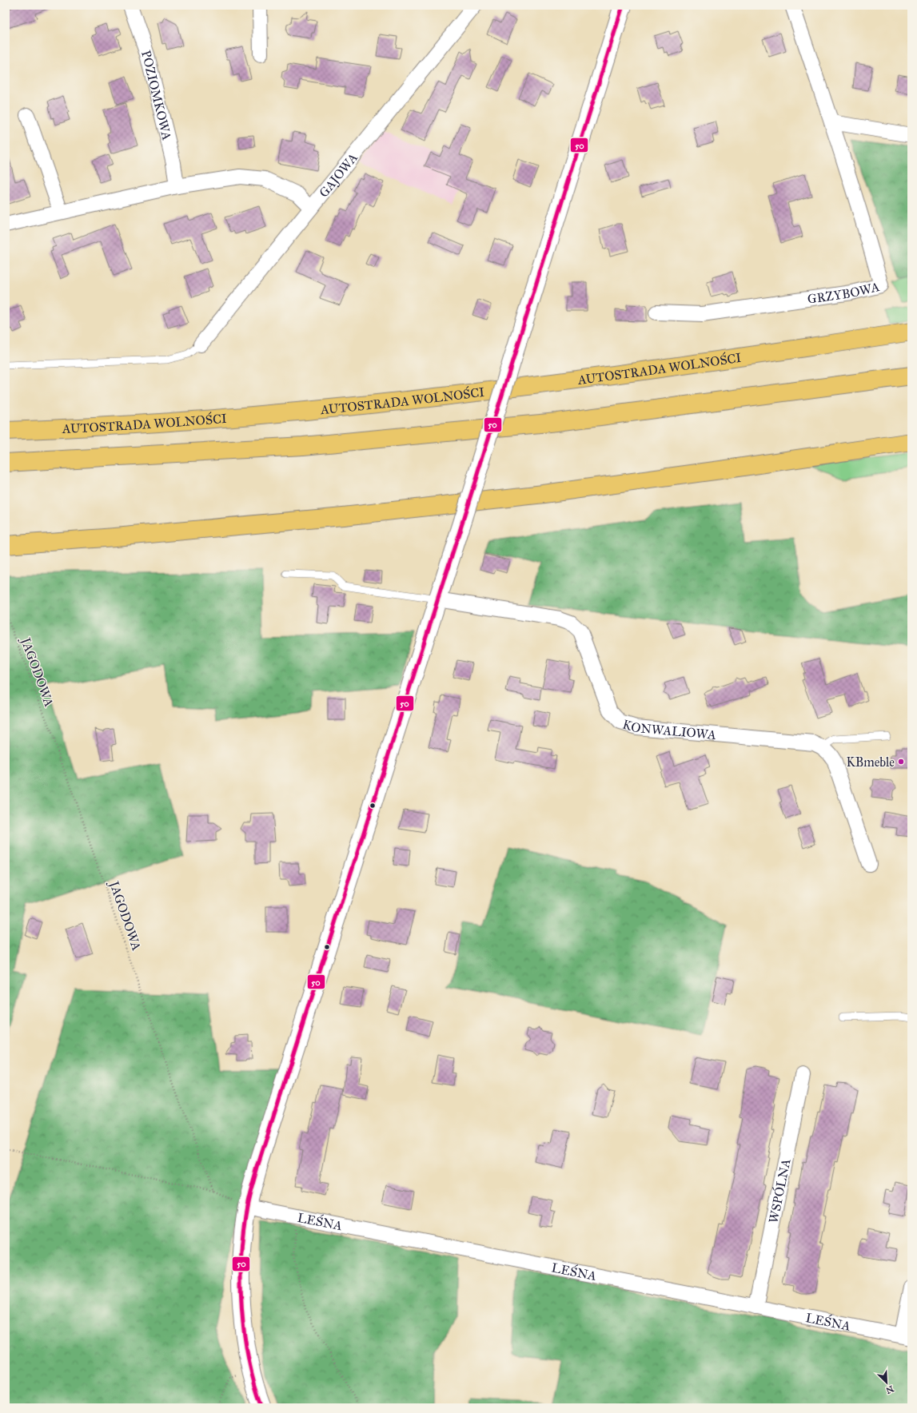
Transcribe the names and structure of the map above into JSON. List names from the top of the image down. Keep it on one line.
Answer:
{"streets":{"main road":["AUTOSTRADA WOLNOŚCI"],"street":["POZIOMKOWA","GAJOWA","GRZYBOWA","KONWALIOWA","WSPÓLNA","LEŚNA"],"path":["JAGODOWA"]},"crossings":[["WSPÓLNA","LEŚNA"]],"places":["KBmeble"],"lines":["transit line 50"],"north":"bottom right"}
